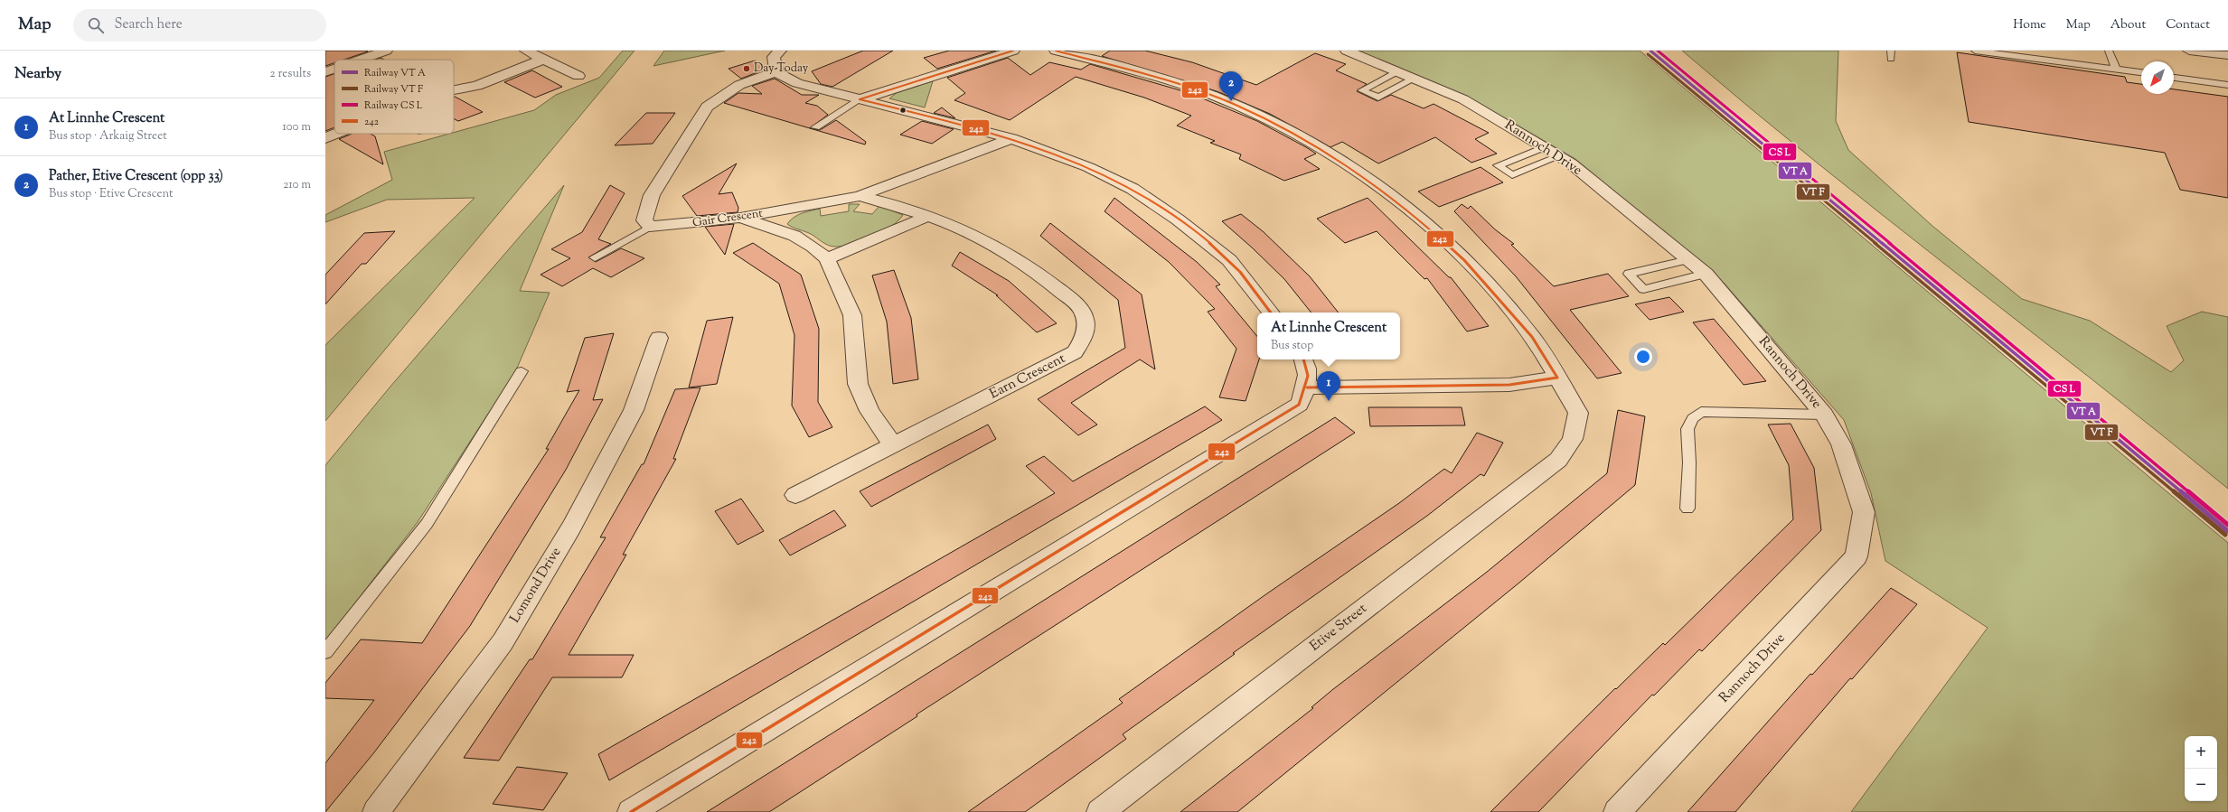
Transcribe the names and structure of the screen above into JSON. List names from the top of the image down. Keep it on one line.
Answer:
{"streets":{"street":["Rannoch Drive","Gair Crescent","Earn Crescent","Lomond Drive","Etive Street"]},"crossings":[["Gair Crescent","Earn Crescent"]],"places":["Day-Today"],"lines":["transit line 242"],"legend":["Railway VT A","Railway VT F","Railway CS L","242"],"north":"bottom left","page":{"header":"Map","search":"Search here","nav":["Home","Map","About","Contact"],"heading":["Nearby","2 results"],"pins":["2","1"],"list":[{"mark":"1","name":"At Linnhe Crescent","note":"Bus stop · Arkaig Street","value":"100 m"},{"mark":"2","name":"Pather, Etive Crescent (opp 33)","note":"Bus stop · Etive Crescent","value":"210 m"}],"popup":["At Linnhe Crescent","Bus stop"],"map_buttons":["+","−"]}}
